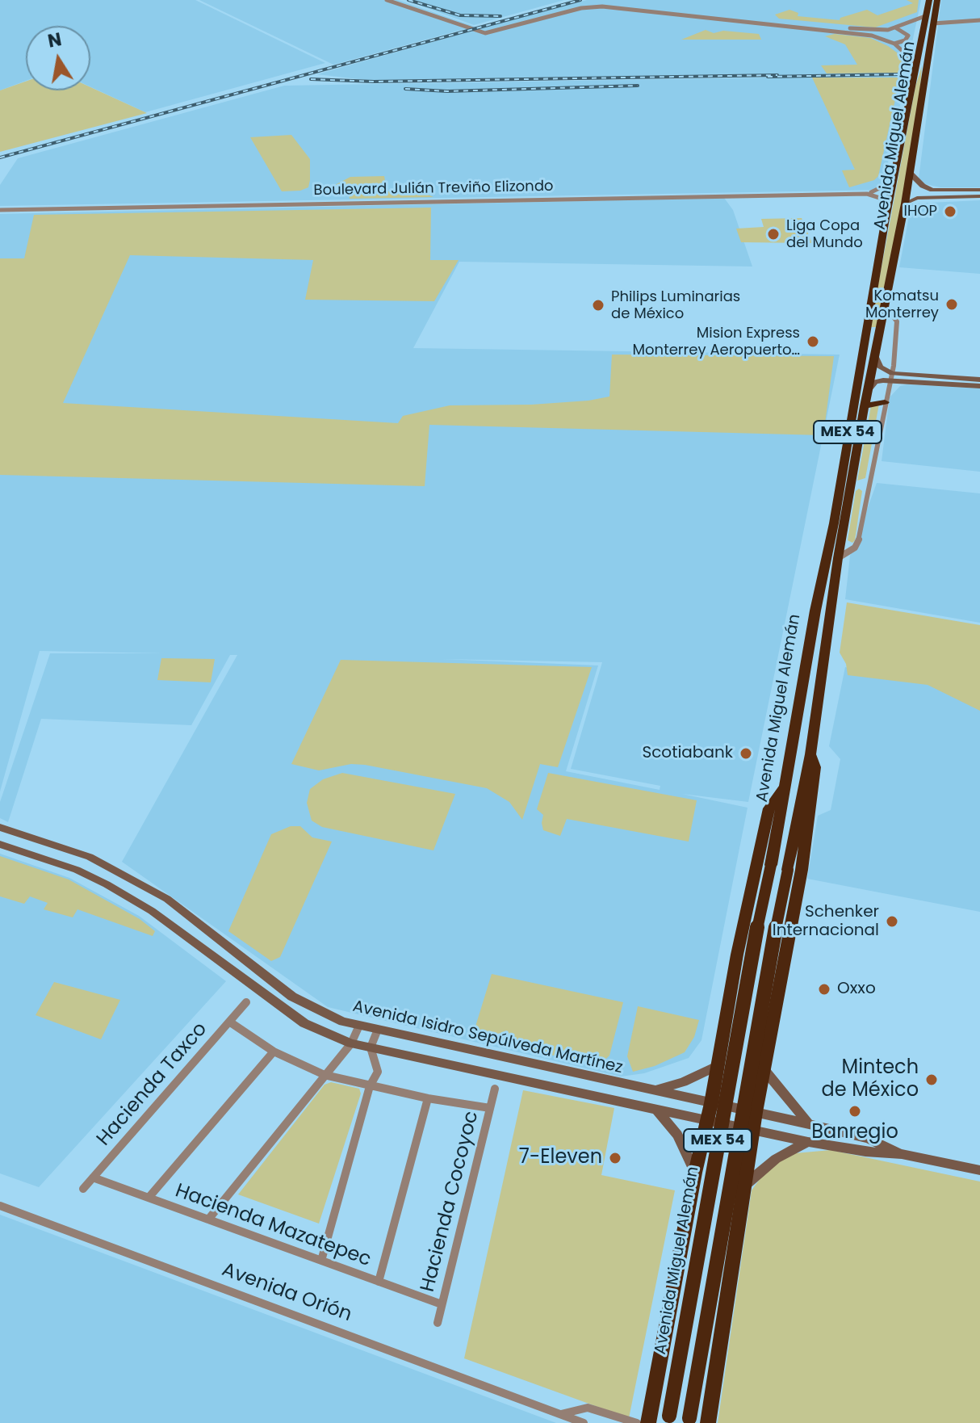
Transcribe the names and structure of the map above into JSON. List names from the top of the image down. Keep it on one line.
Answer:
{"streets":{"highway":["Avenida Miguel Alemán","MEX 54"],"main road":["Avenida Isidro Sepúlveda Martínez"],"street":["Boulevard Julián Treviño Elizondo","Hacienda Taxco","Hacienda Cocoyoc","Hacienda Mazatepec","Avenida Orión"]},"crossings":[["Avenida Miguel Alemán","Boulevard Julián Treviño Elizondo"],["Hacienda Taxco","Hacienda Mazatepec"],["Hacienda Cocoyoc","Hacienda Mazatepec"]],"places":["IHOP","Liga Copa del Mundo","Komatsu Monterrey","Philips Luminarias de México","Mision Express Monterrey Aeropuerto…","Scotiabank","Schenker Internacional","Oxxo","Mintech de México","Banregio","7-Eleven"],"north":"top"}
